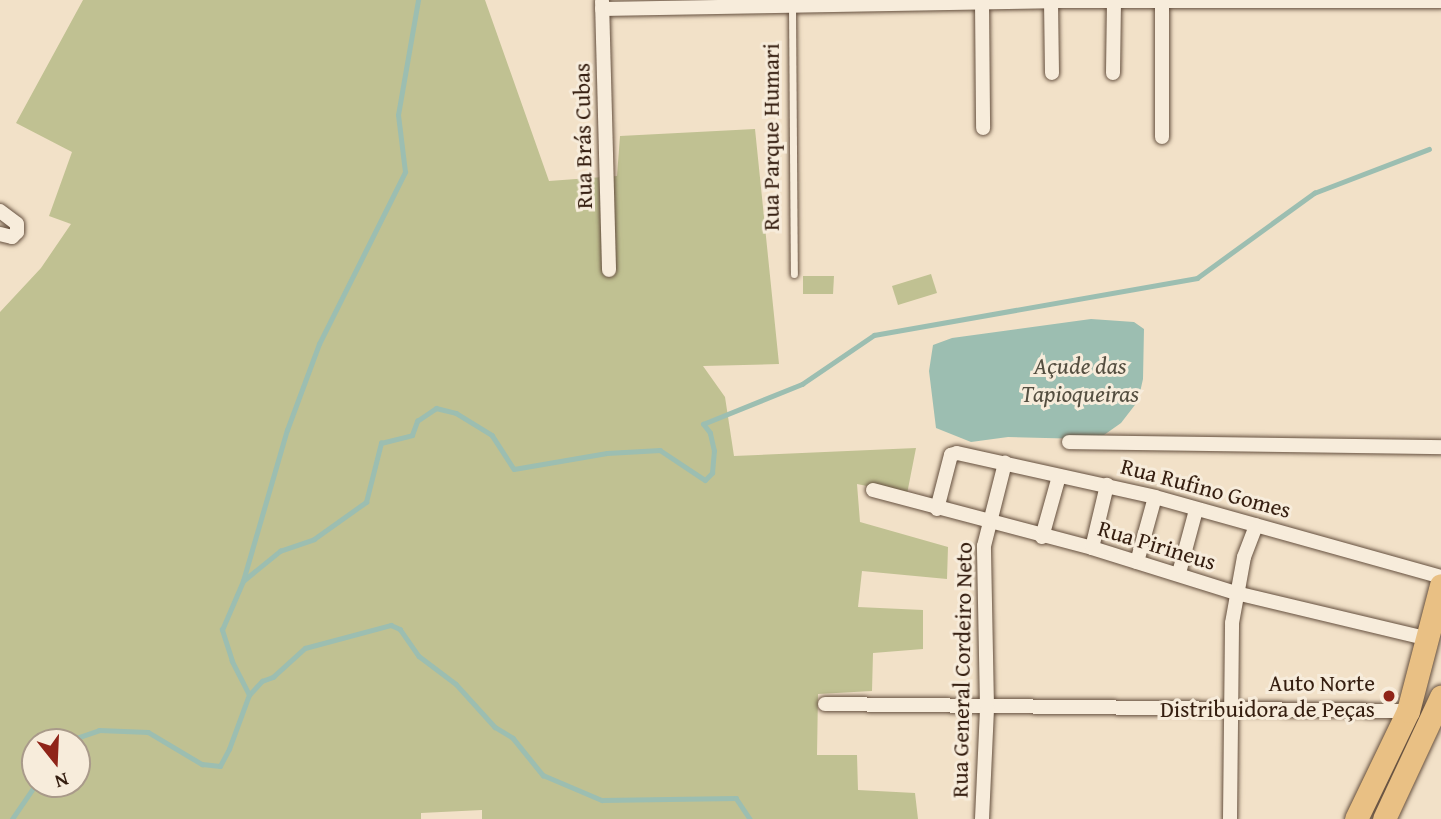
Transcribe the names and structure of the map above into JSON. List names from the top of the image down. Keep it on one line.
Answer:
{"streets":{"street":["Rua Brás Cubas","Rua Rufino Gomes","Rua Pirineus","Rua General Cordeiro Neto"],"lane":["Rua Parque Humari"]},"crossings":[["Rua Rufino Gomes","Rua Pirineus"],["Rua Rufino Gomes","Rua General Cordeiro Neto"],["Rua Pirineus","Rua General Cordeiro Neto"]],"water":["Açude das Tapioqueiras"],"places":["Auto Norte Distribuidora de Peças"],"north":"bottom"}
